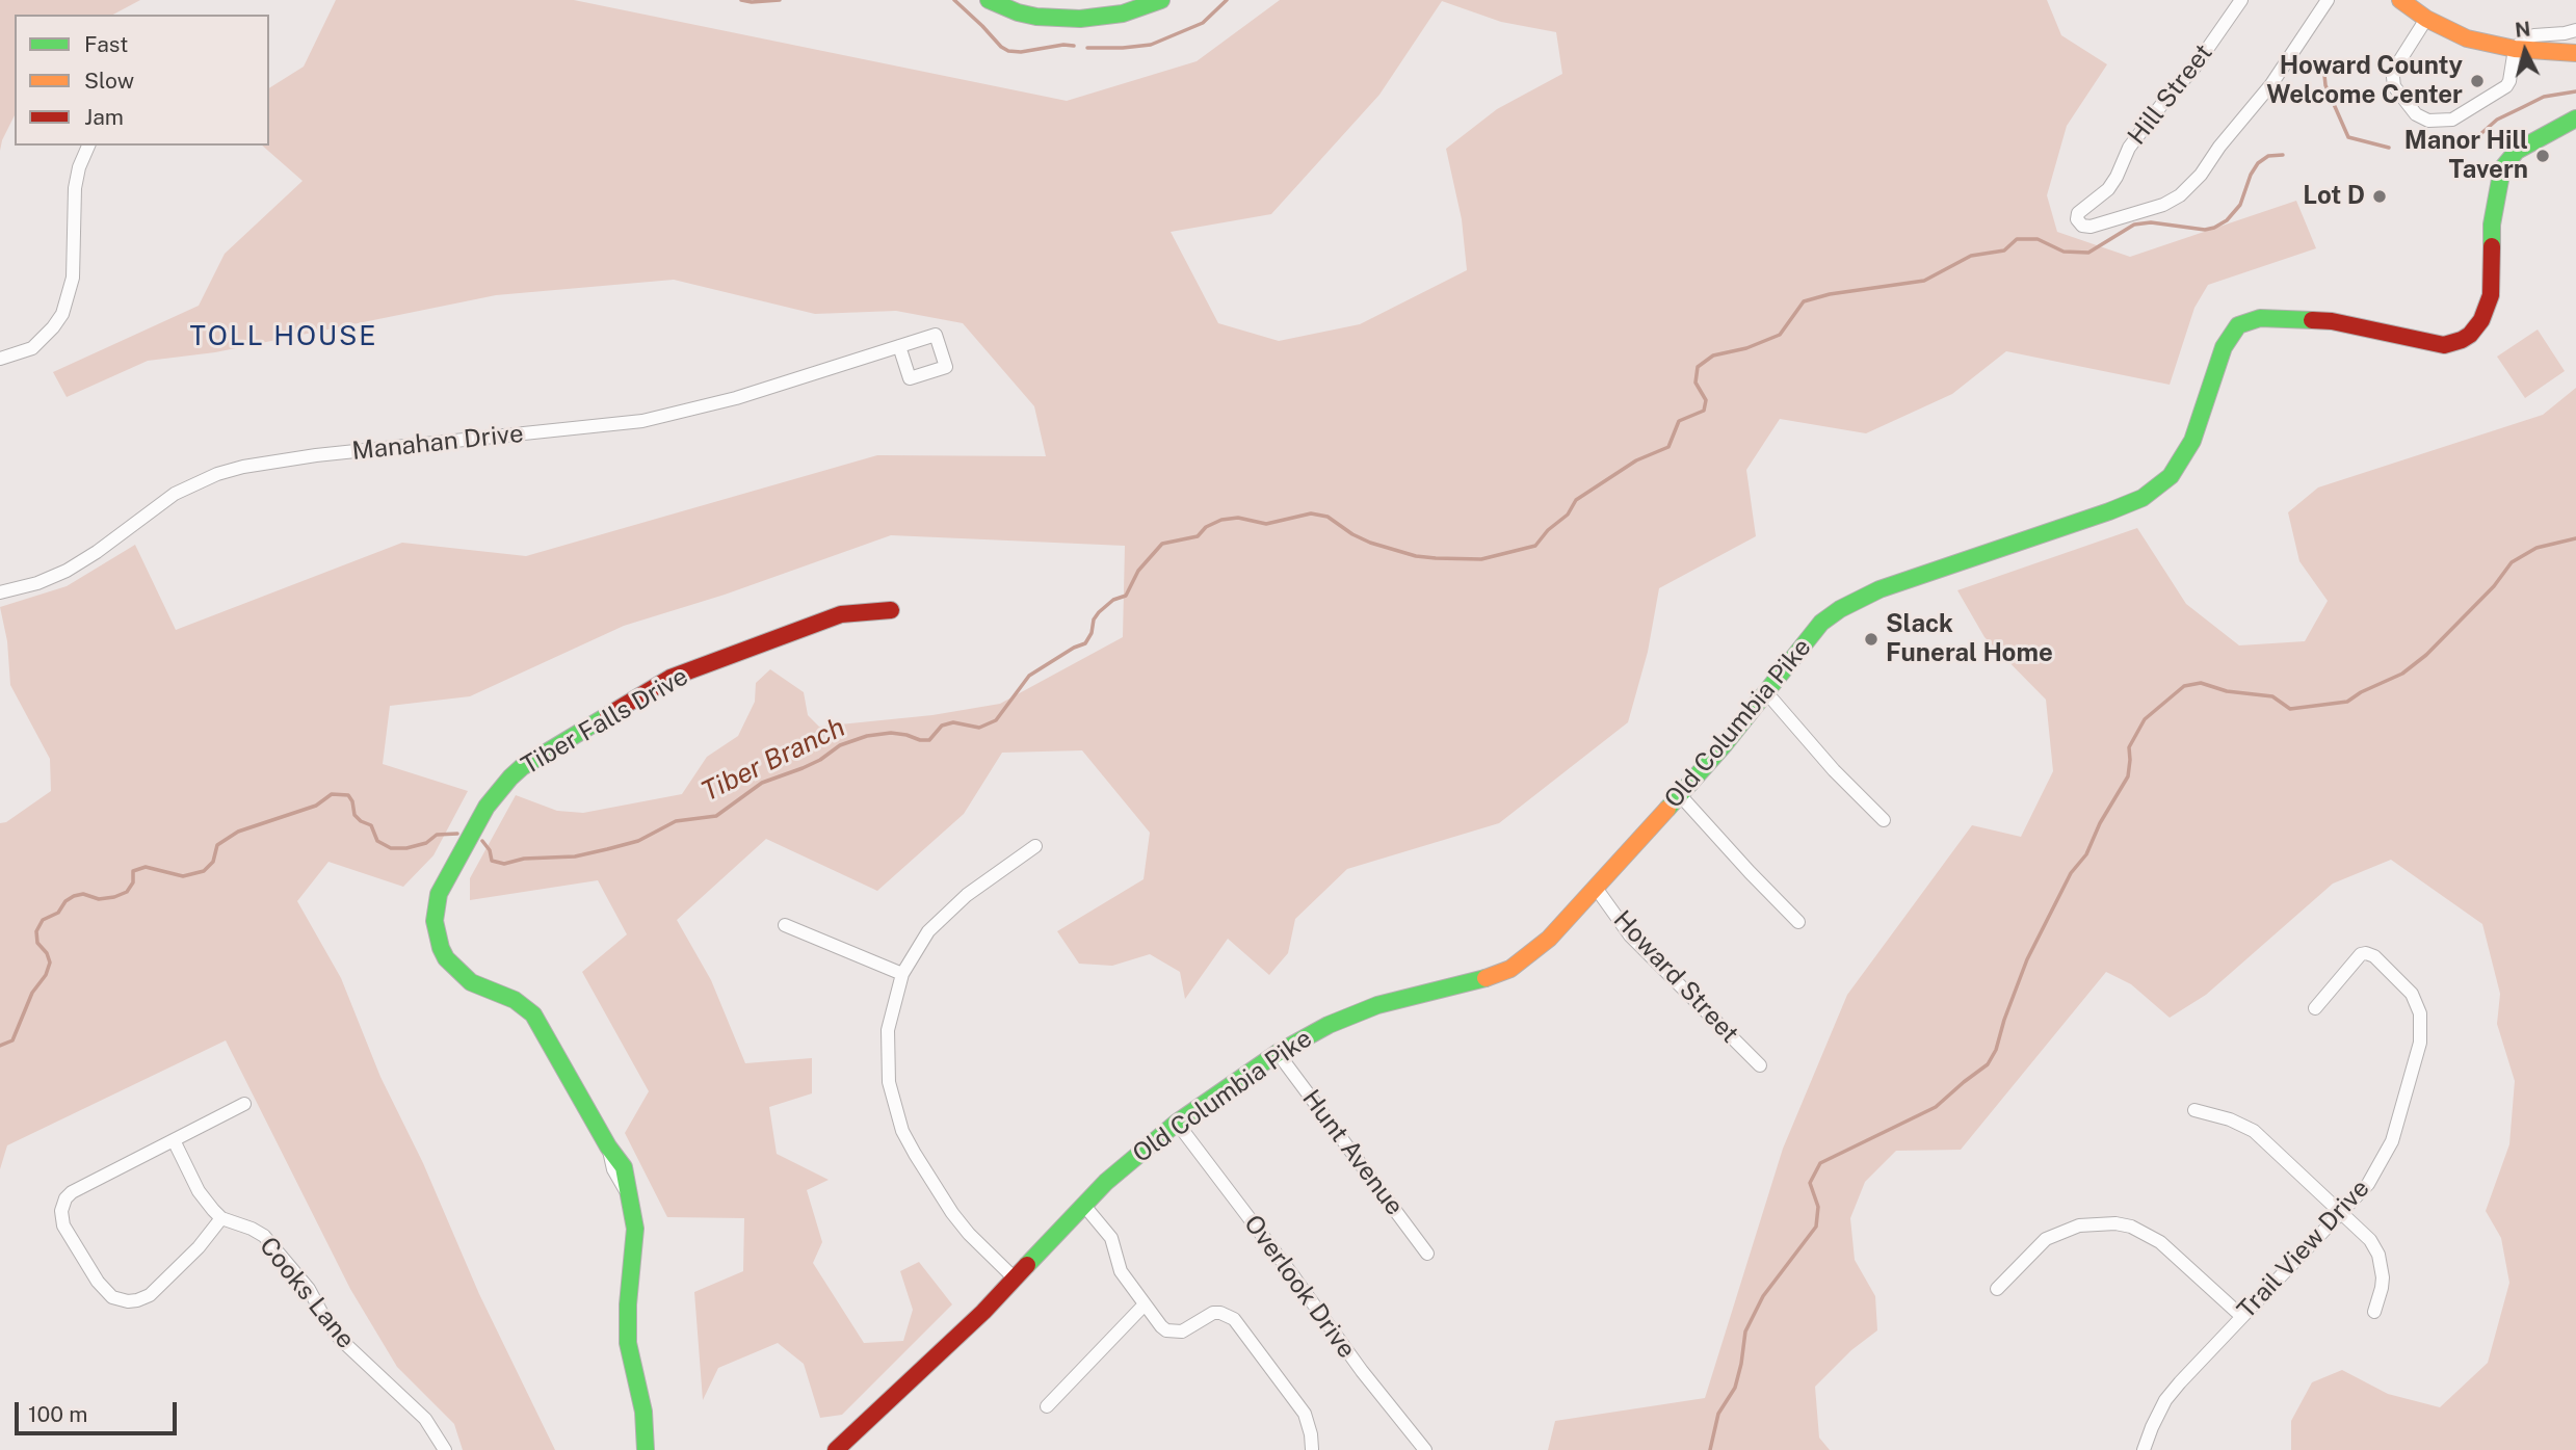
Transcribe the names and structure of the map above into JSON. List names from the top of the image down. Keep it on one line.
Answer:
{"streets":{"street":["Hill Street","Manahan Drive","Tiber Falls Drive","Old Columbia Pike","Howard Street","Hunt Avenue","Trail View Drive","Overlook Drive","Cooks Lane"]},"crossings":[["Old Columbia Pike","Howard Street"],["Old Columbia Pike","Hunt Avenue"],["Old Columbia Pike","Overlook Drive"]],"districts":["TOLL HOUSE"],"water":["Tiber Branch"],"places":["Howard County Welcome Center","Manor Hill Tavern","Lot D","Slack Funeral Home"],"legend":["Fast","Slow","Jam"],"scale_bar":"100 m","north":"top"}
